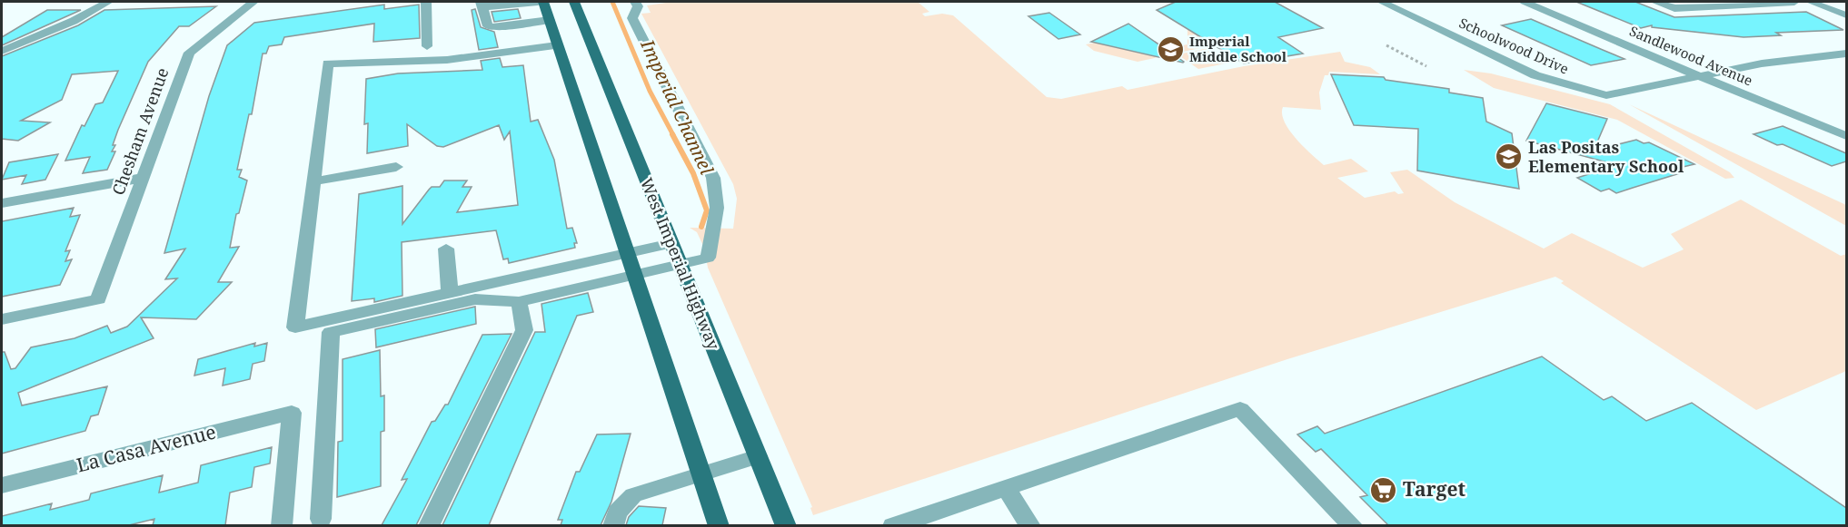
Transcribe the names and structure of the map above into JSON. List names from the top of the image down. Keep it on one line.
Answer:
{"streets":{"main road":["West Imperial Highway"],"street":["Schoolwood Drive","Sandlewood Avenue","Chesham Avenue","La Casa Avenue"]},"crossings":[["Schoolwood Drive","Sandlewood Avenue"]],"water":["Imperial Channel"],"places":{"school or university":["Imperial Middle School","Las Positas Elementary School"],"supermarket":["Target"]}}
